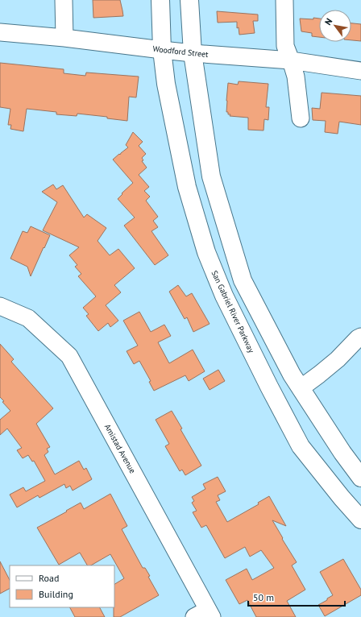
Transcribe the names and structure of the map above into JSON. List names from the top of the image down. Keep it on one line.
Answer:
{"streets":{"main road":["San Gabriel River Parkway"],"street":["Woodford Street","Amistad Avenue"]},"crossings":[["Woodford Street","San Gabriel River Parkway"]],"legend":["Road","Building"],"scale_bar":"50 m","north":"top left"}
